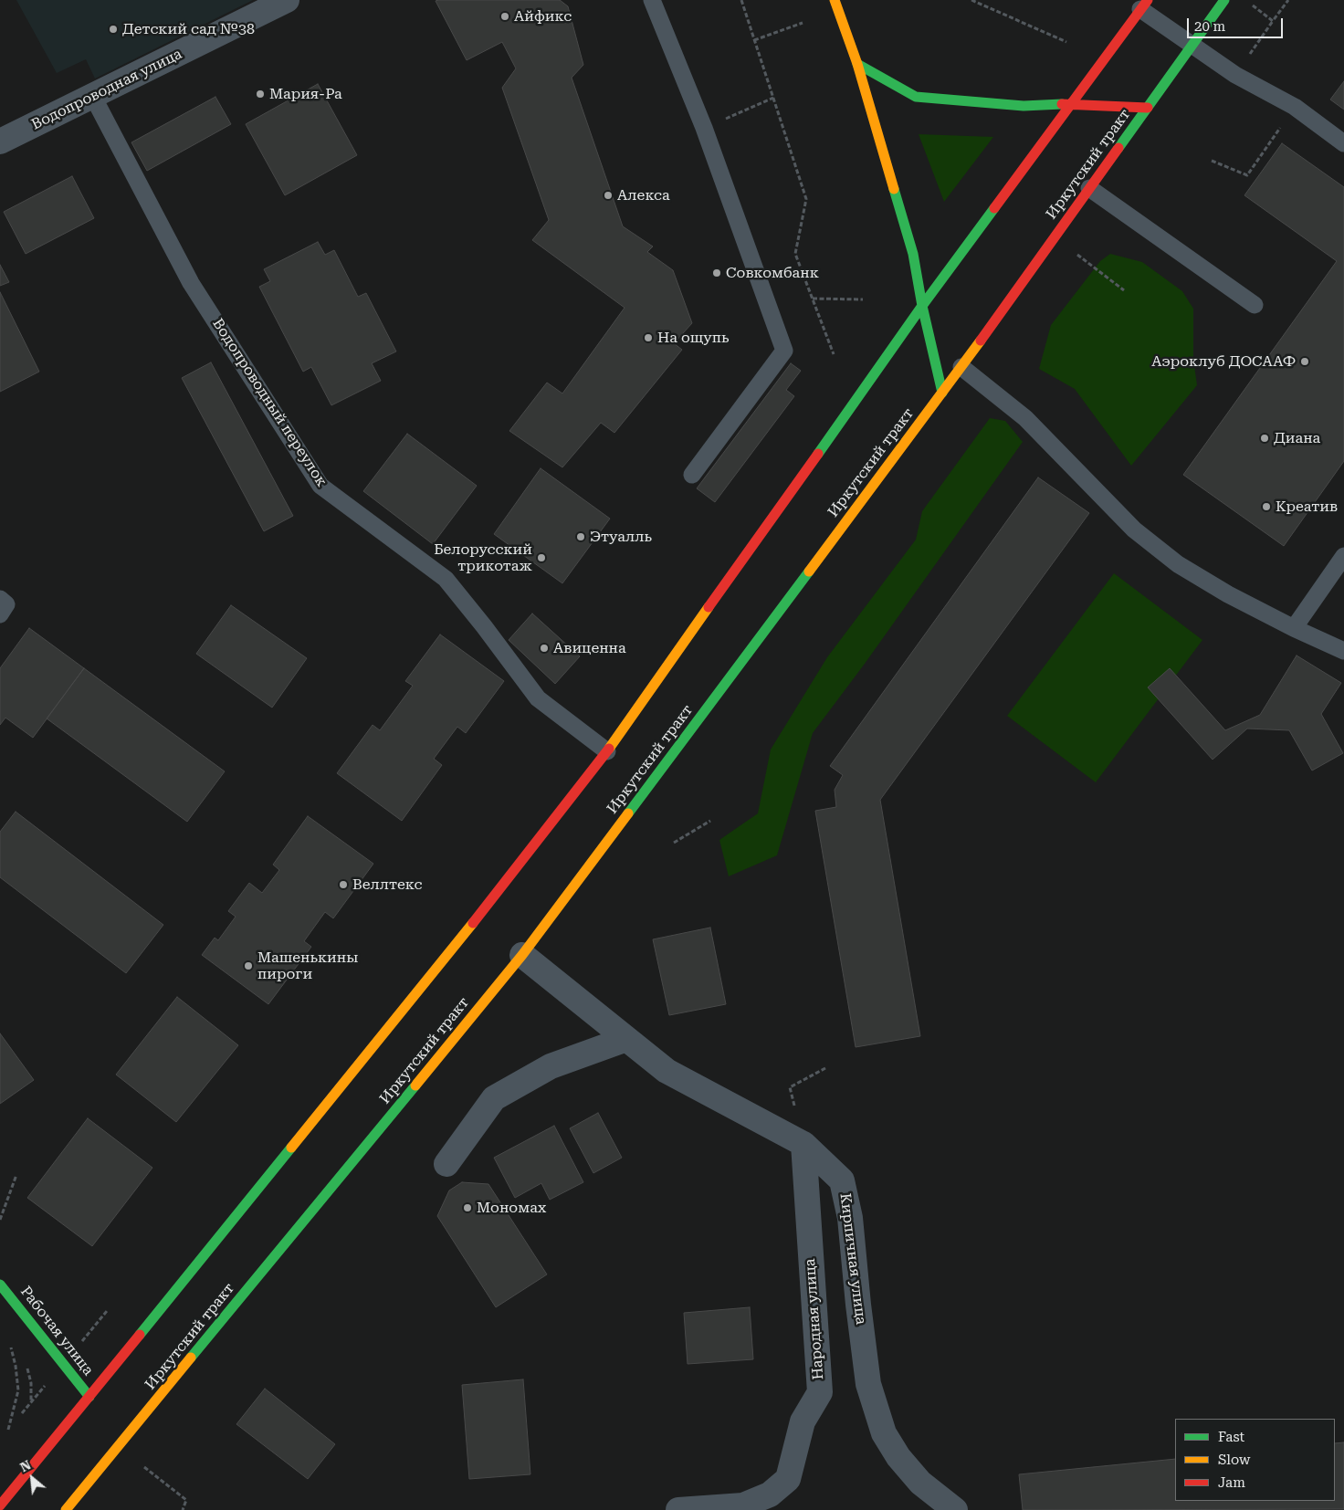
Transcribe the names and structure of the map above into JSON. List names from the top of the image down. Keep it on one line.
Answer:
{"streets":{"main road":["Иркутский тракт","Рабочая улица"],"street":["Водопроводная улица","Кирпичная улица","Народная улица"],"lane":["Водопроводный переулок"]},"crossings":[["Водопроводная улица","Водопроводный переулок"],["Иркутский тракт","Кирпичная улица"],["Кирпичная улица","Народная улица"]],"places":["Айфикс","Детский сад №38","Мария-Ра","Алекса","Совкомбанк","На ощупь","Аэроклуб ДОСААФ","Диана","Креатив","Этуалль","Белорусский трикотаж","Авиценна","Веллтекс","Машенькины пироги","Мономах"],"legend":["Fast","Slow","Jam"],"scale_bar":"20 m","north":"top left"}
